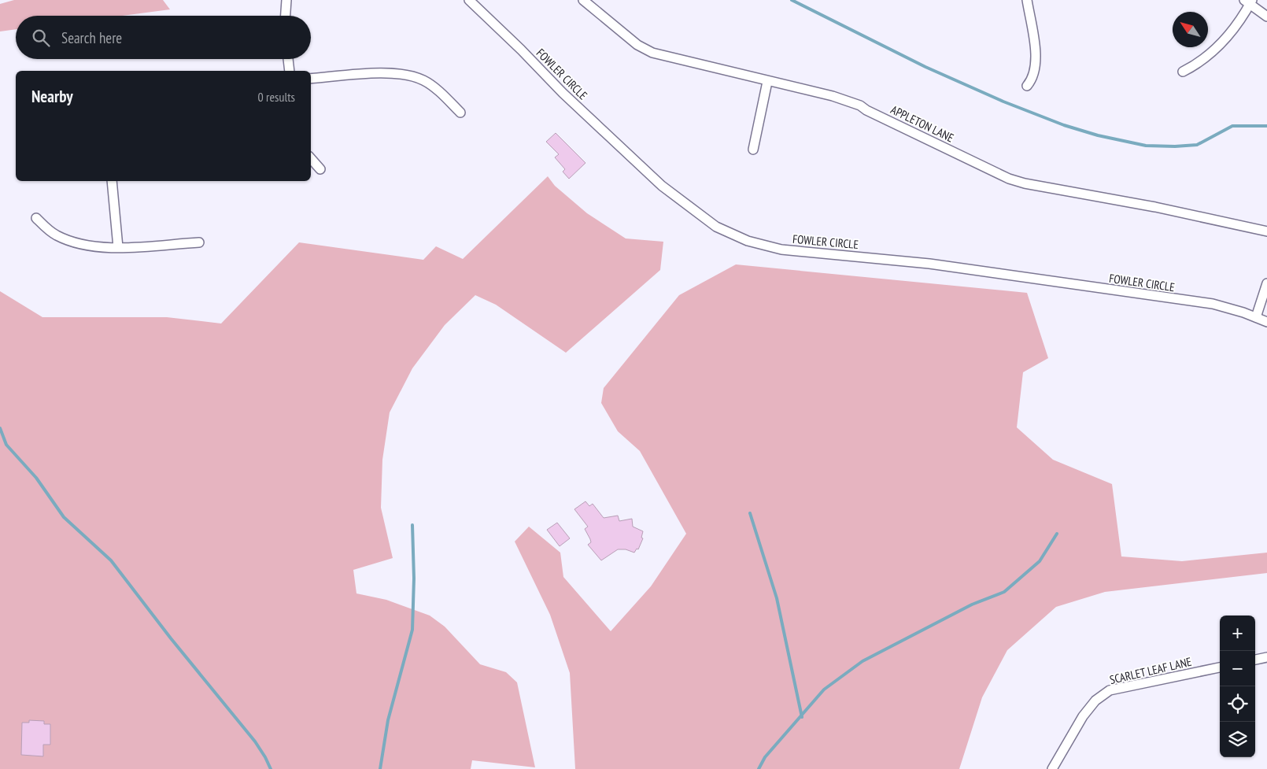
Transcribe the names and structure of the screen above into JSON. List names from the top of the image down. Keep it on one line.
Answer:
{"streets":{"street":["FOWLER CIRCLE","APPLETON LANE","SCARLET LEAF LANE"]},"north":"top left","page":{"search":"Search here","heading":["Nearby","0 results"],"map_buttons":["+","−"]}}
